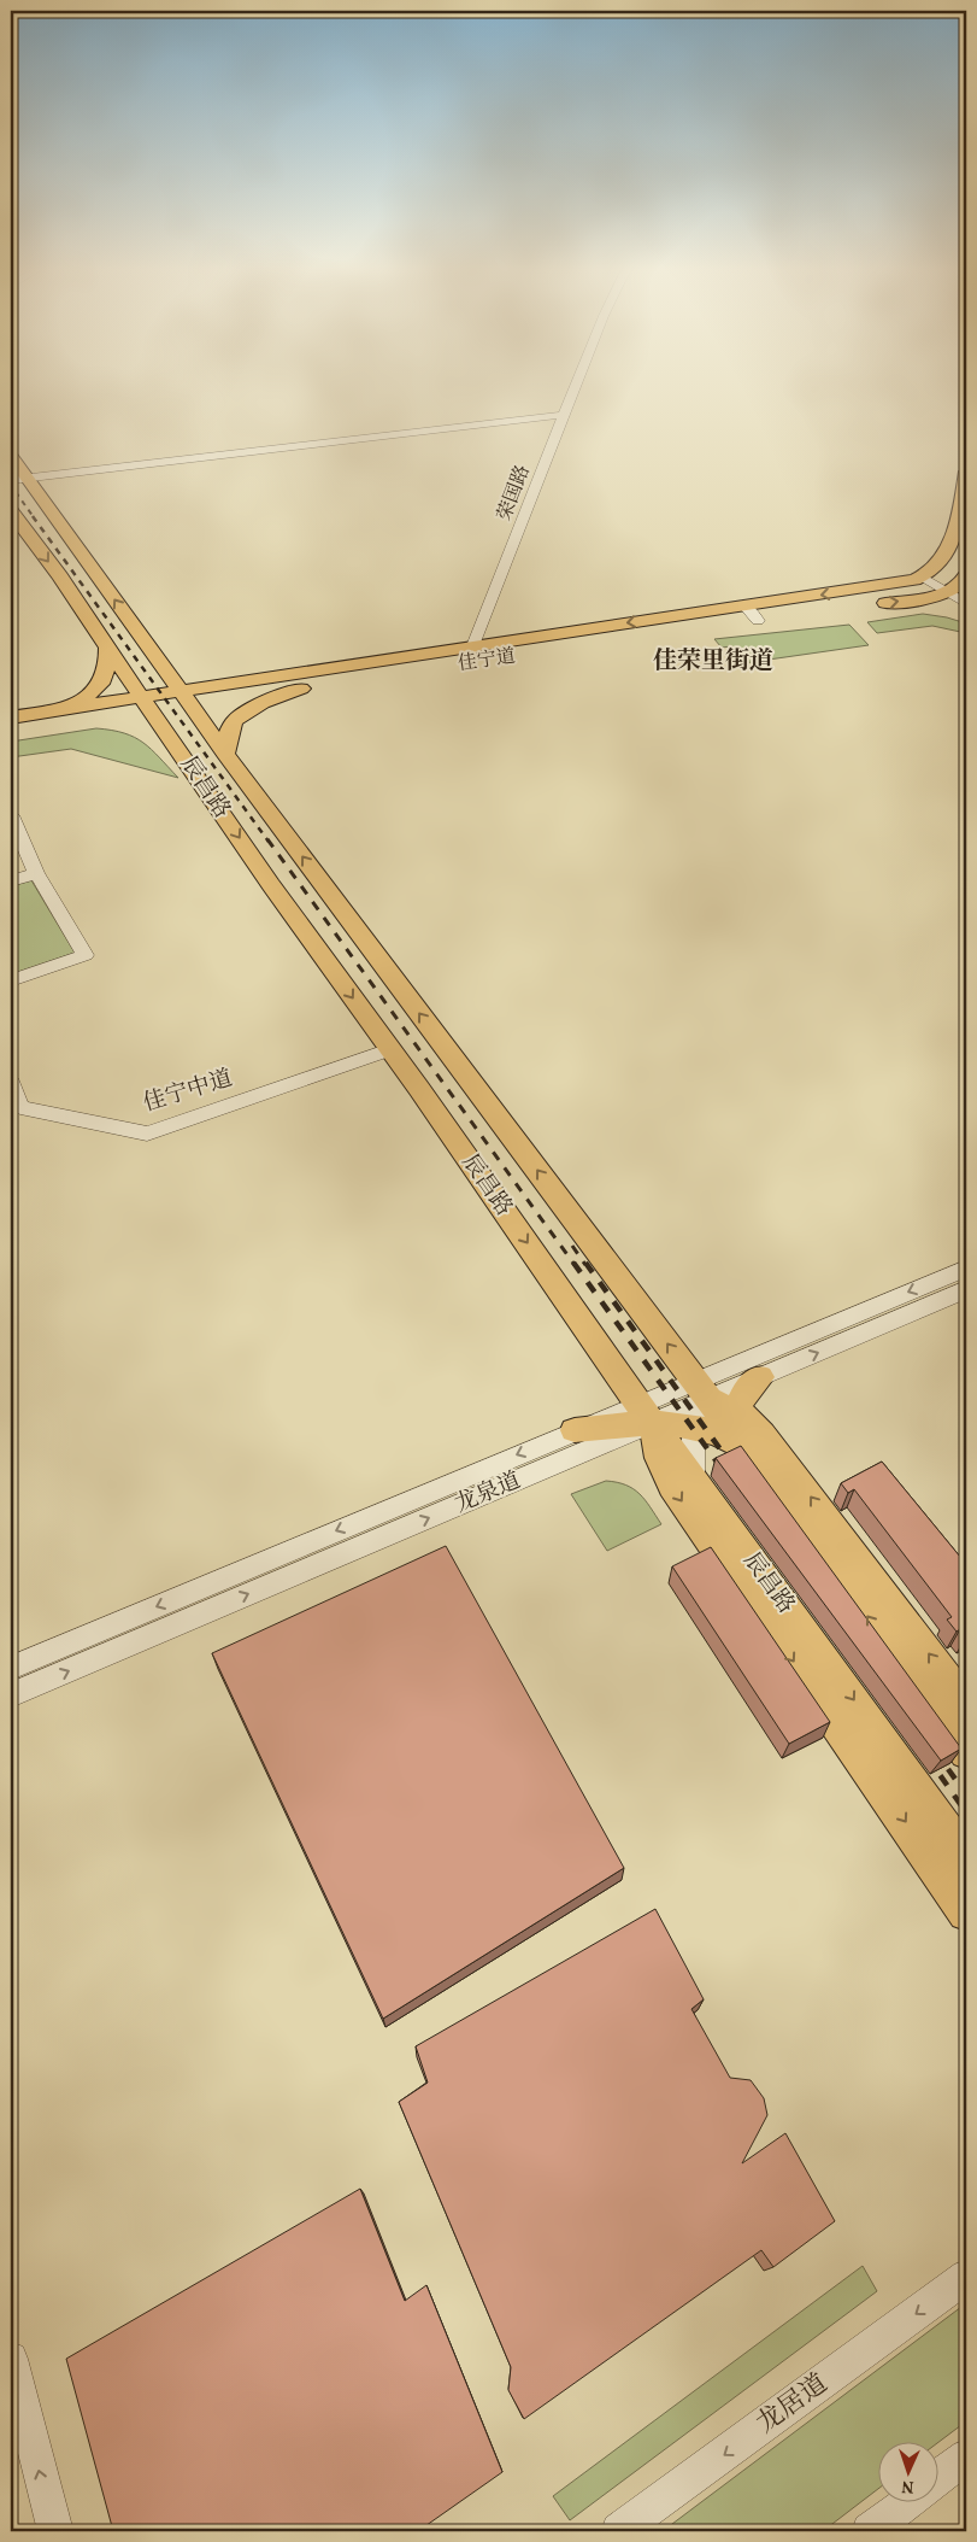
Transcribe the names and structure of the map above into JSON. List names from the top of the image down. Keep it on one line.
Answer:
{"streets":{"main road":["佳宁道","辰昌路"],"street":["荣国路","佳宁中道","龙泉道","龙居道"]},"crossings":[["荣国路","佳宁道"],["佳宁道","辰昌路"],["辰昌路","佳宁中道"],["辰昌路","龙泉道"]],"one_way":["龙居道"],"districts":["佳荣里街道"],"north":"bottom"}
